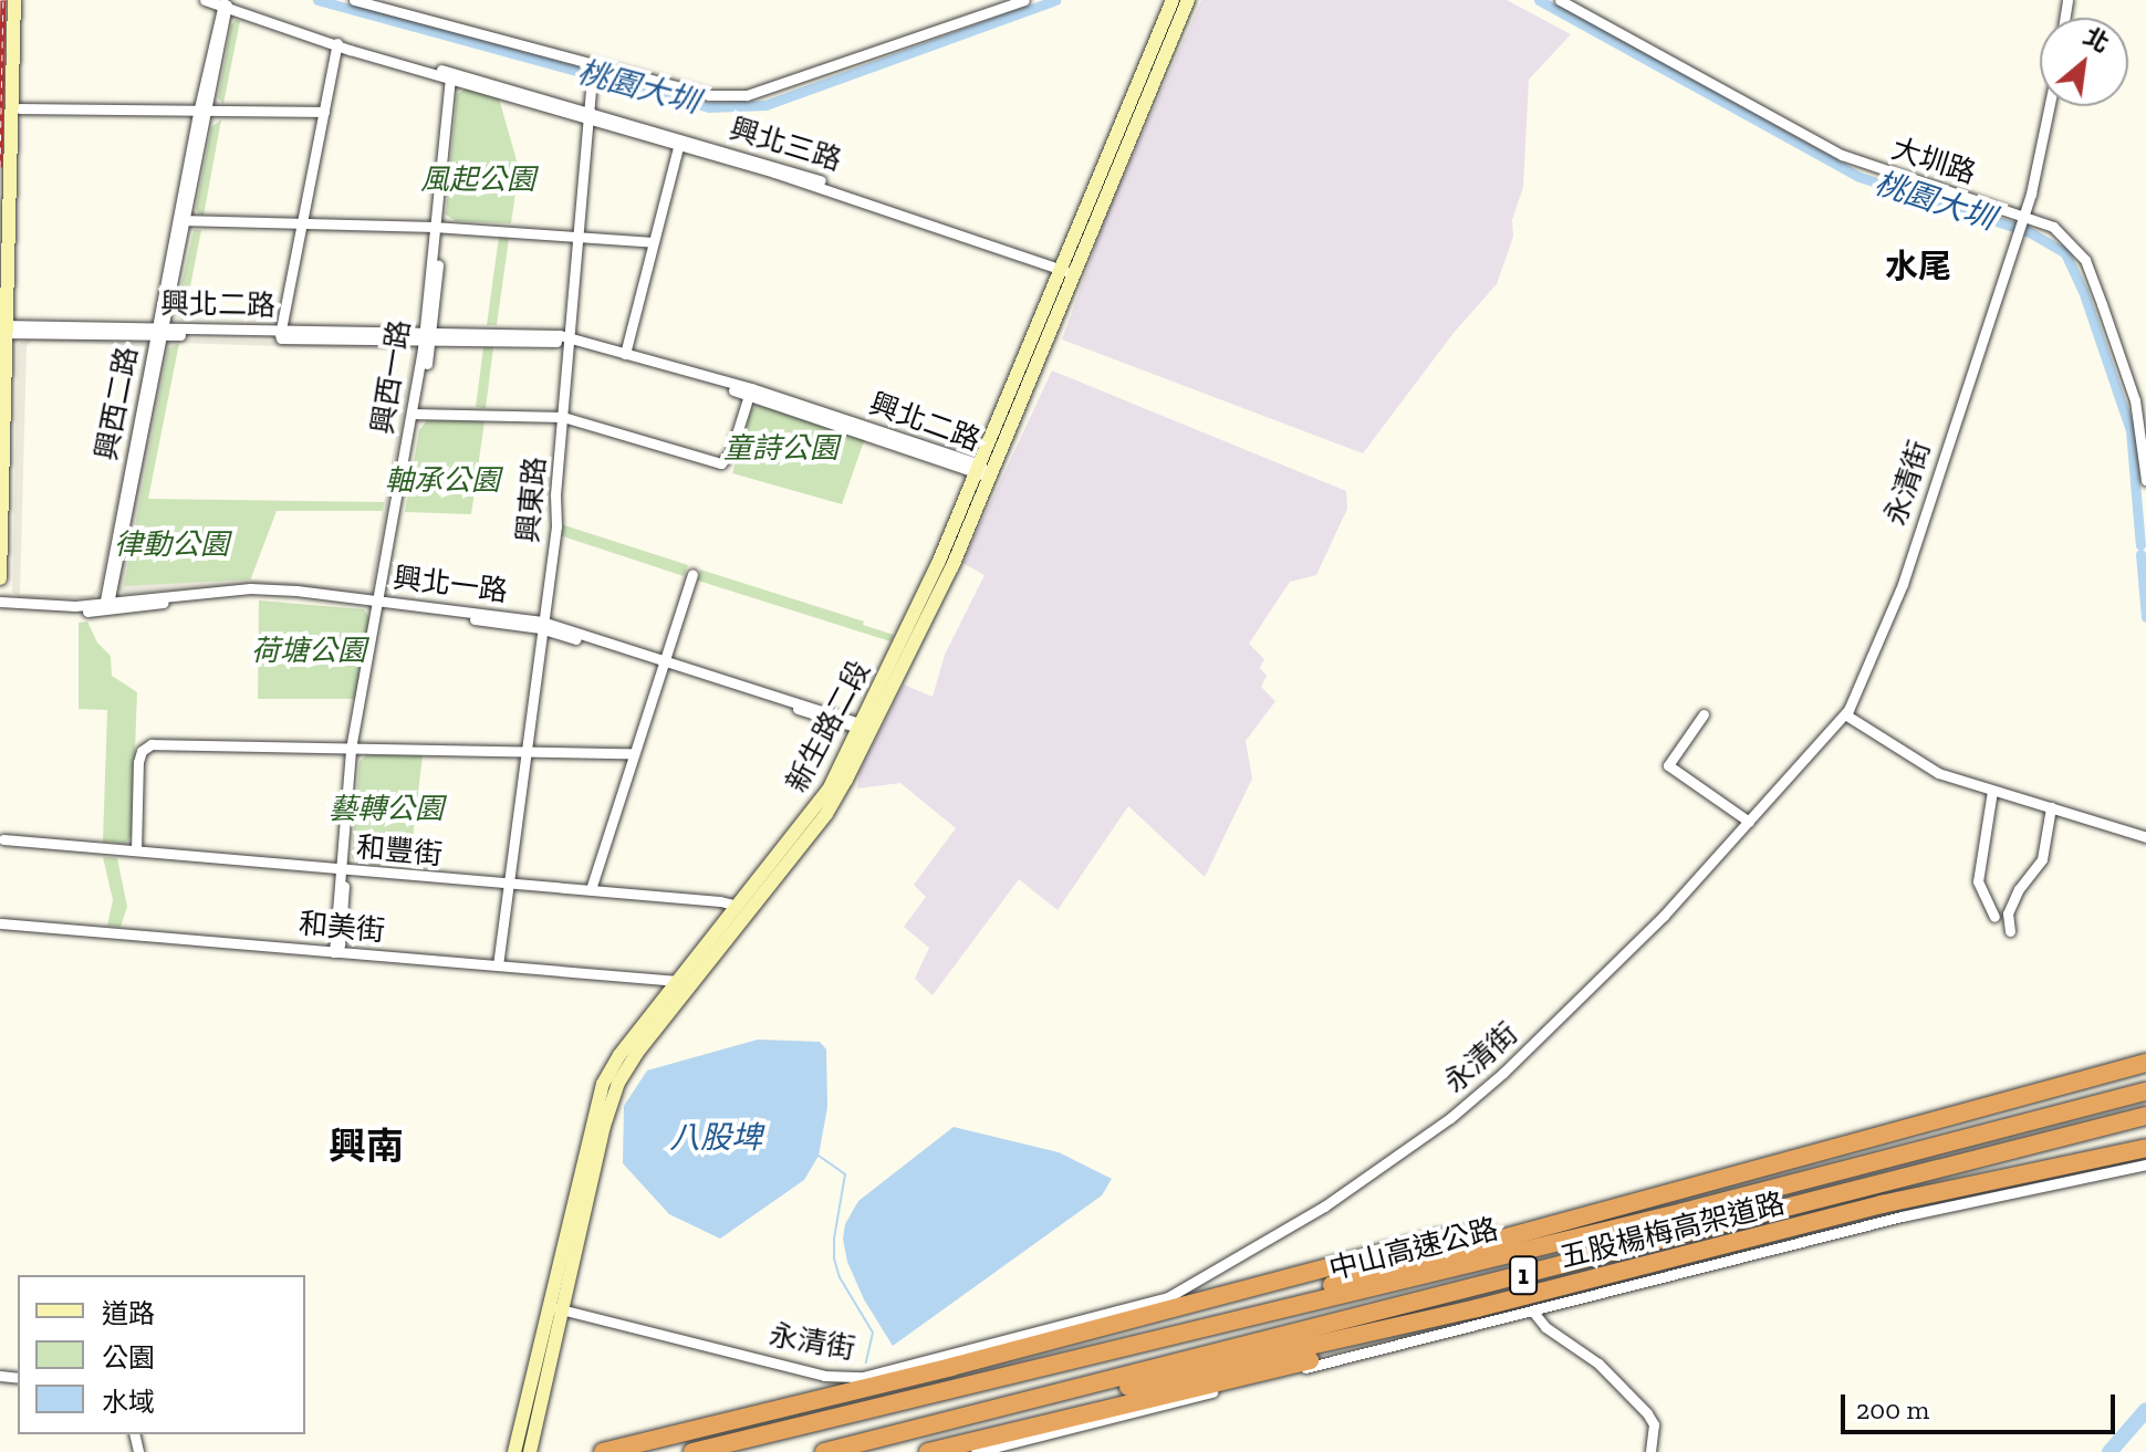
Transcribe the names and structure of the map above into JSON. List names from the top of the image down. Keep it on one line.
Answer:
{"streets":{"highway":["五股楊梅高架道路","中山高速公路","1"],"main road":["新生路二段"],"street":["興北三路","大圳路","興北二路","興西一路","永清街","興東路","興北一路","和豐街","和美街"]},"crossings":[["興北三路","興東路"],["興北三路","新生路二段"],["大圳路","永清街"],["興北二路","興西一路"],["興北二路","興東路"],["興北二路","新生路二段"],["興西一路","興北一路"],["永清街","新生路二段"],["興東路","興北一路"],["興東路","和豐街"],["興東路","和美街"],["新生路二段","和豐街"],["新生路二段","和美街"],["五股楊梅高架道路","中山高速公路"]],"districts":["水尾","興南"],"water":["桃園大圳","八股埤"],"parks":["風起公園","童詩公園","軸承公園","律動公園","荷塘公園","藝轉公園"],"legend":["道路","公園","水域"],"scale_bar":"200 m","north":"top right"}
